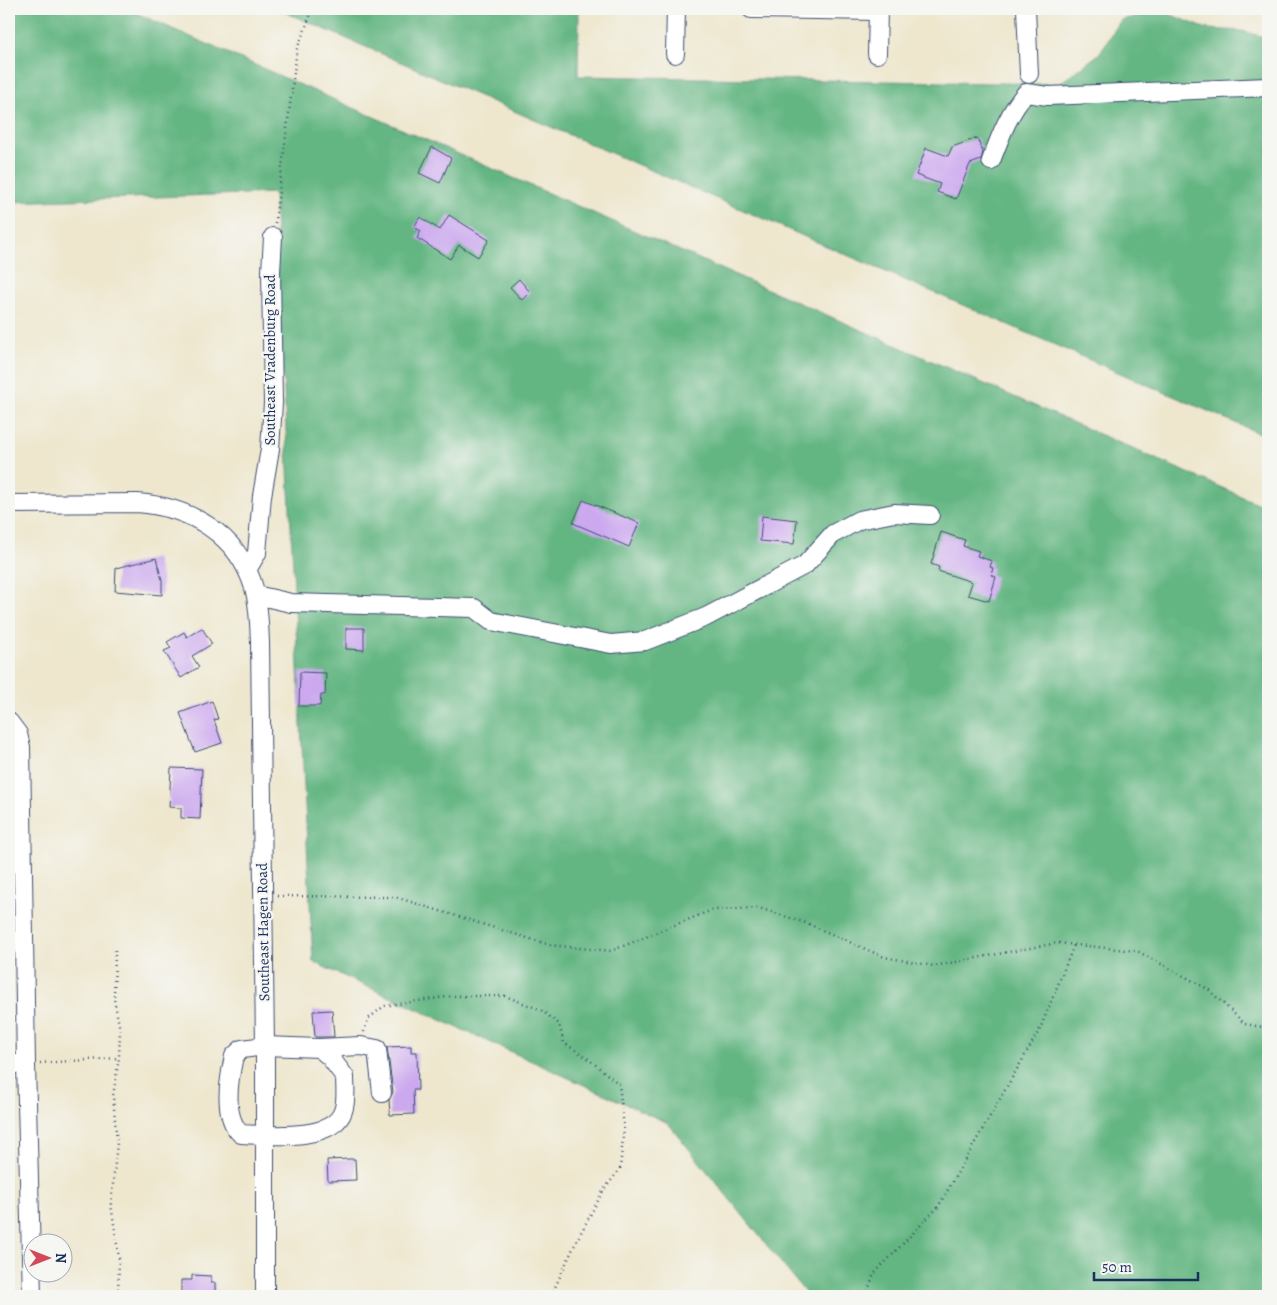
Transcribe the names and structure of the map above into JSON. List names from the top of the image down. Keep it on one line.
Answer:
{"streets":{"street":["Southeast Vradenburg Road","Southeast Hagen Road"]},"crossings":[["Southeast Vradenburg Road","Southeast Hagen Road"]],"scale_bar":"50 m","north":"right"}
